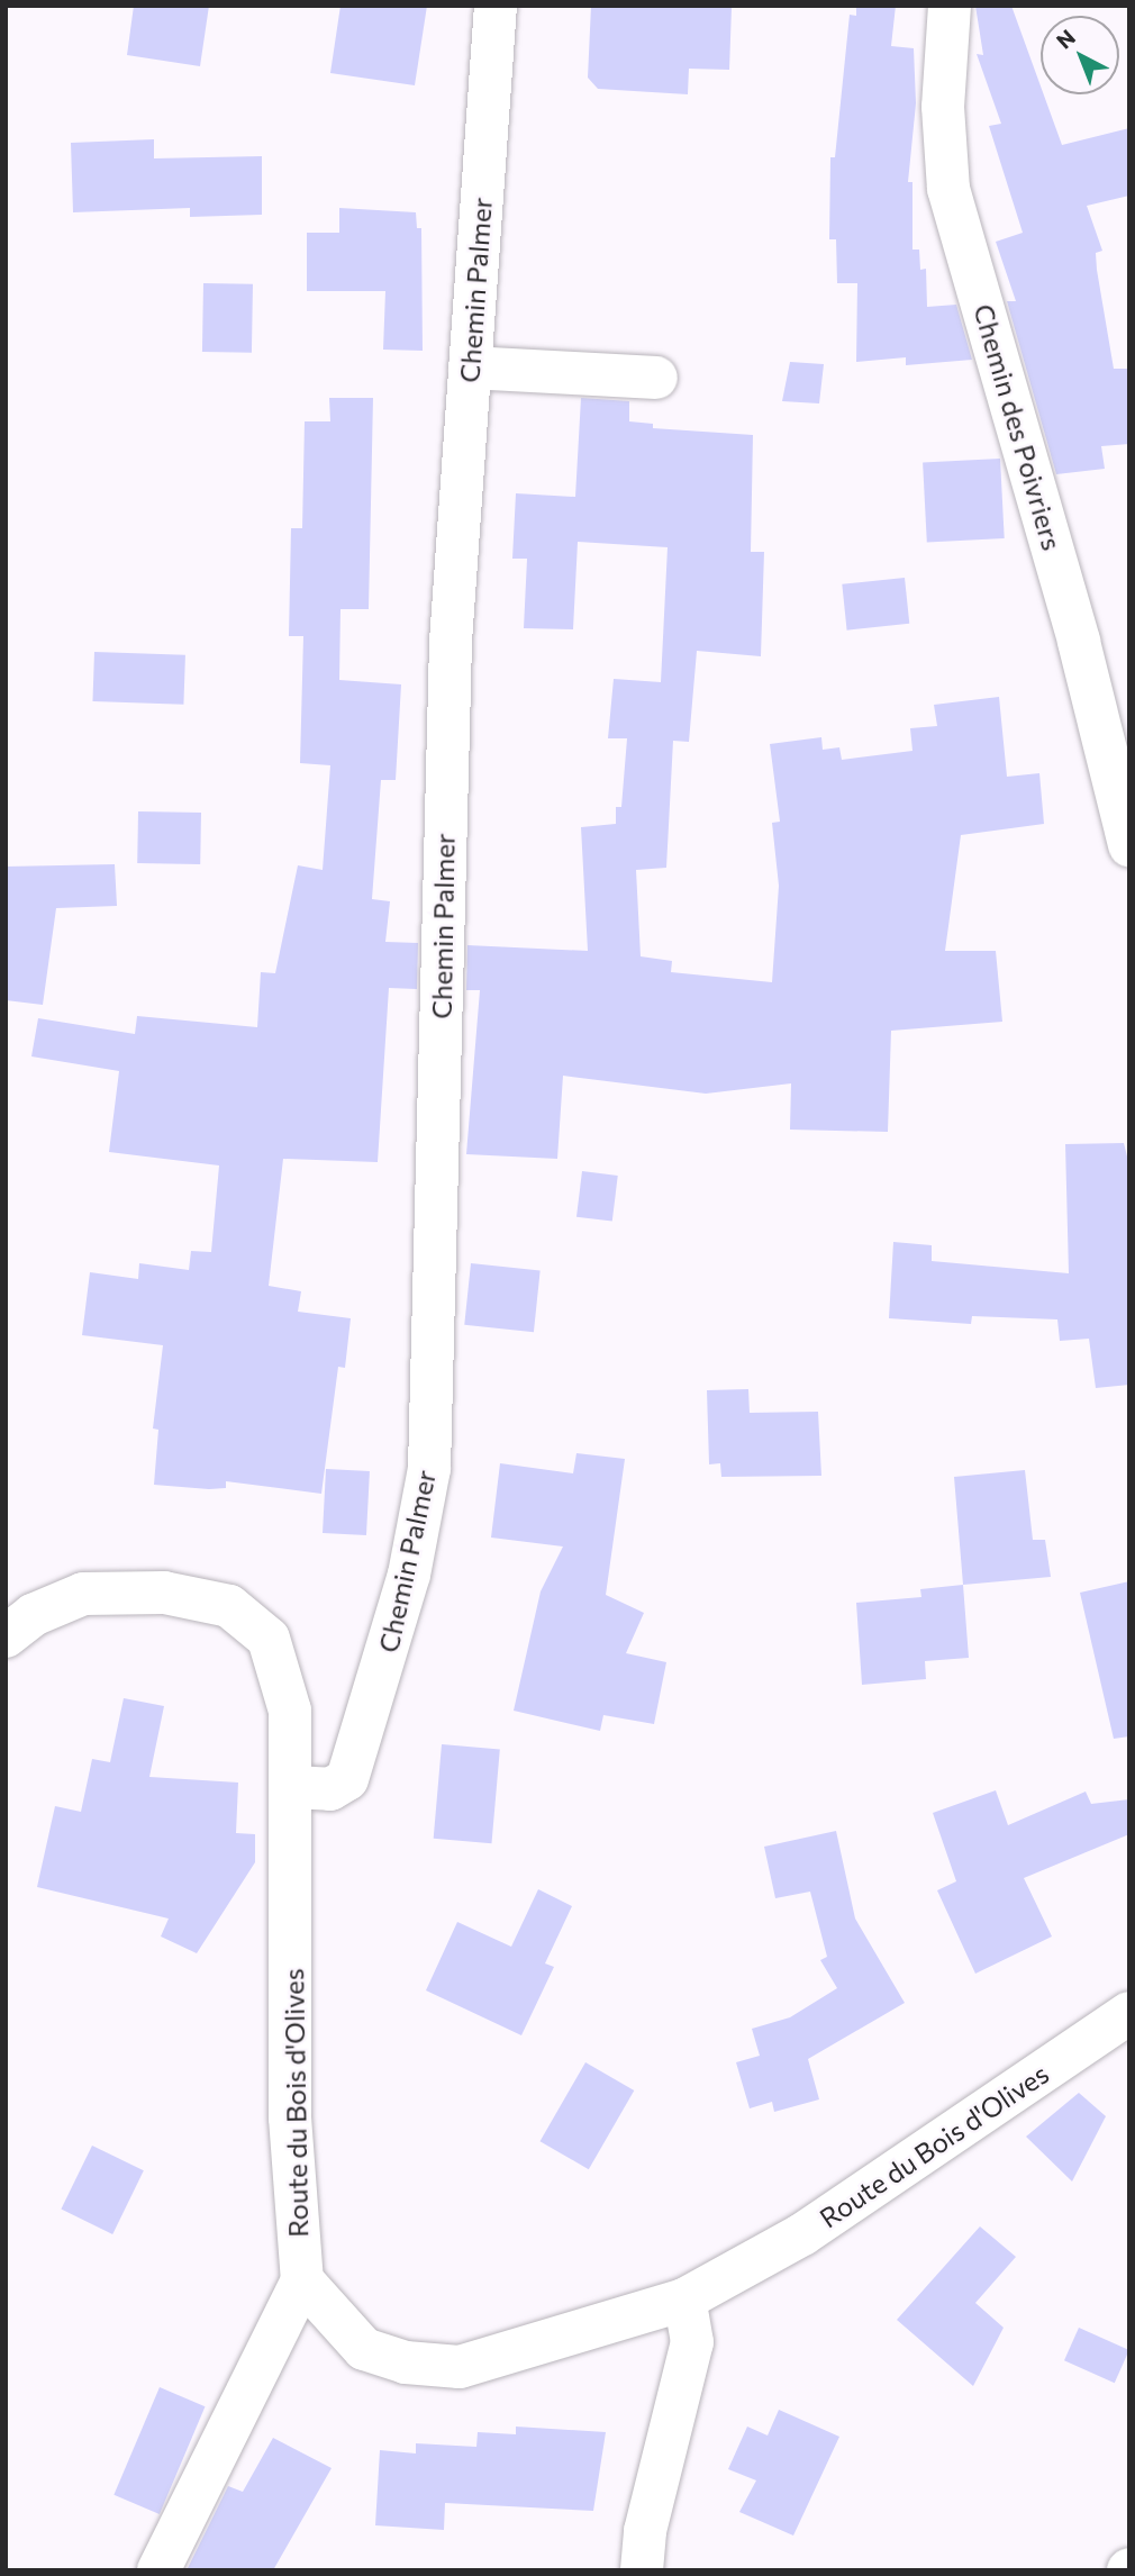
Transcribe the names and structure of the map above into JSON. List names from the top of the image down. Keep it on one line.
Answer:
{"streets":{"street":["Chemin Palmer","Chemin des Poivriers","Route du Bois d'Olives"]},"crossings":[["Chemin Palmer","Route du Bois d'Olives"]],"north":"top left"}
